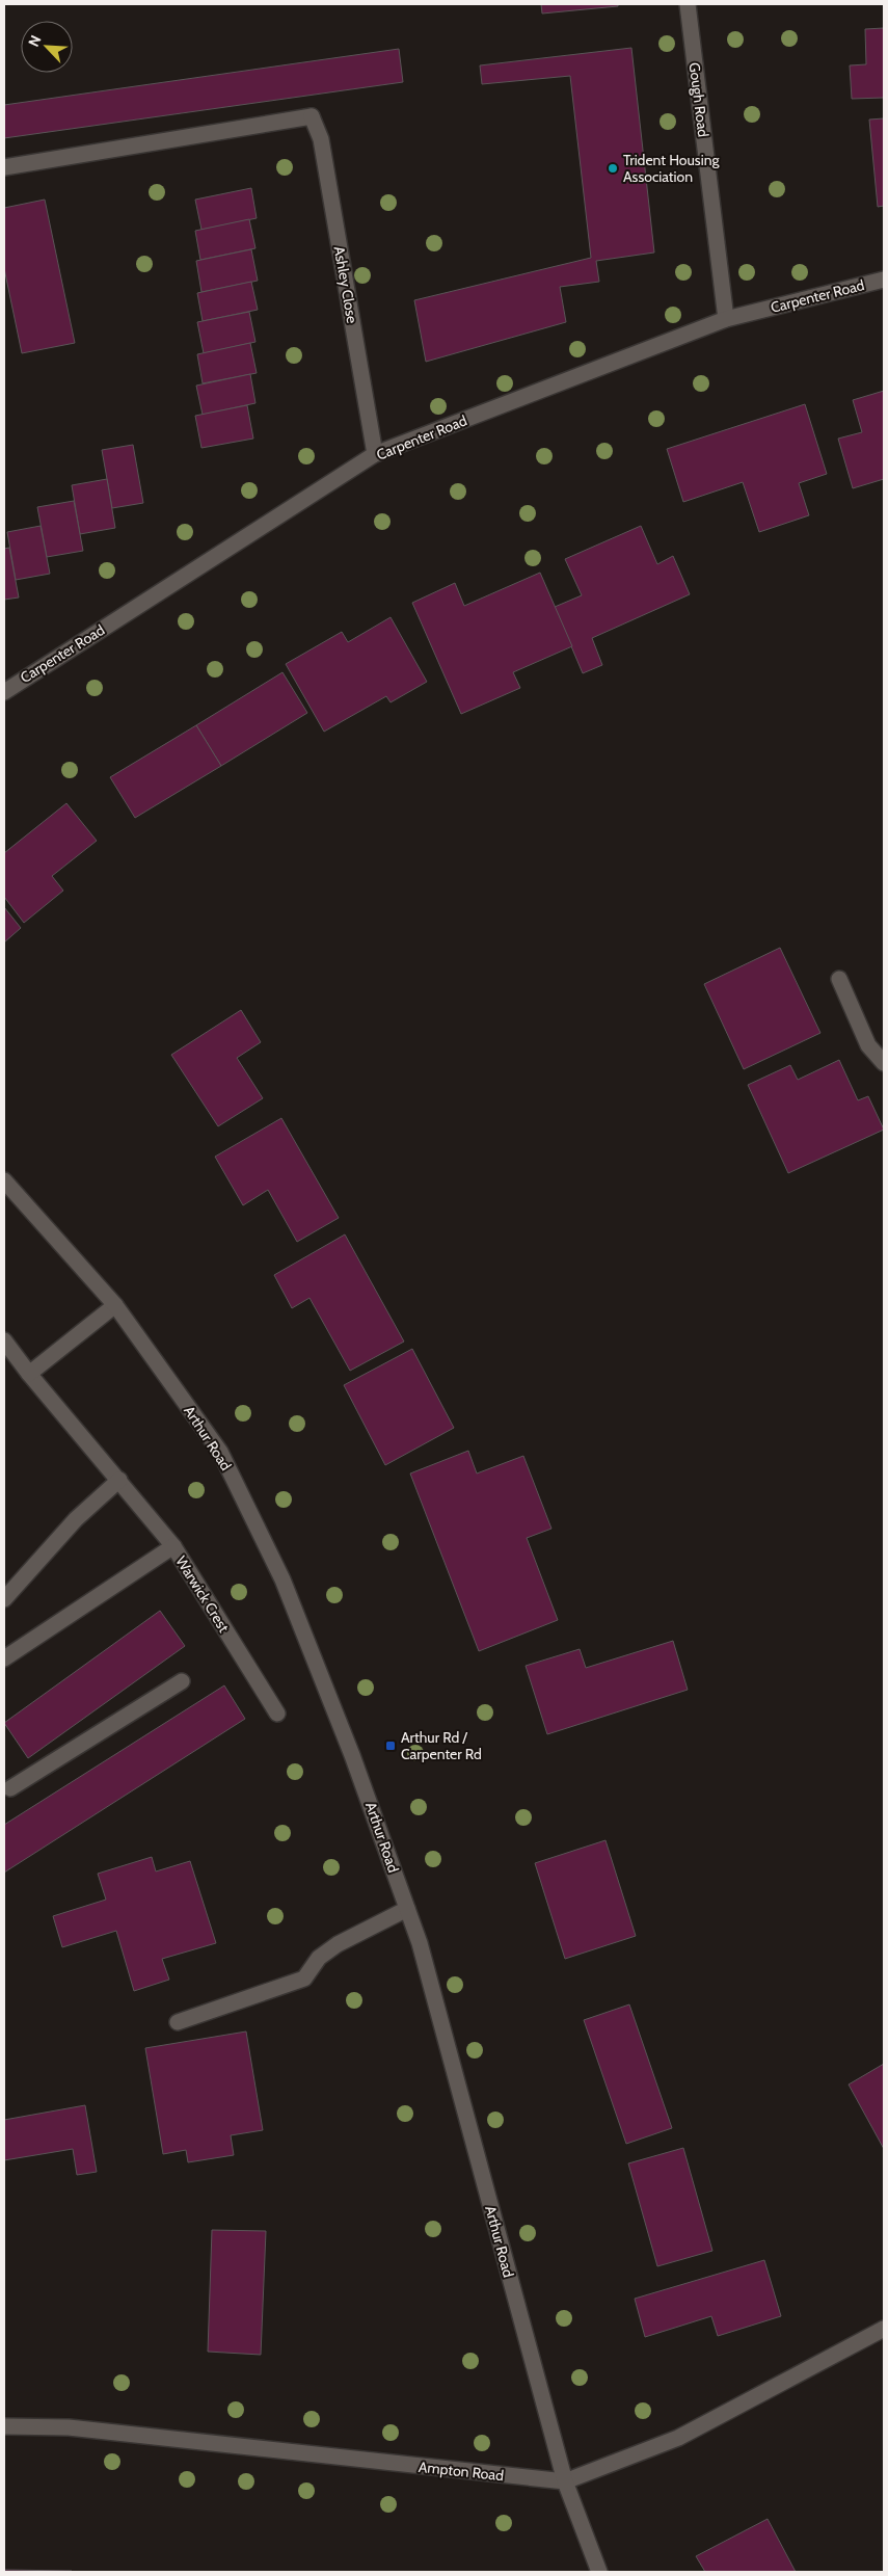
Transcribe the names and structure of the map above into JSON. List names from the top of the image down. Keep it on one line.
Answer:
{"streets":{"street":["Gough Road","Ashley Close","Carpenter Road","Arthur Road","Warwick Crest","Ampton Road"]},"crossings":[["Gough Road","Carpenter Road"],["Ashley Close","Carpenter Road"],["Arthur Road","Ampton Road"]],"places":{"other":["Trident Housing Association"],"transit":["Arthur Rd / Carpenter Rd"]},"north":"top left"}
